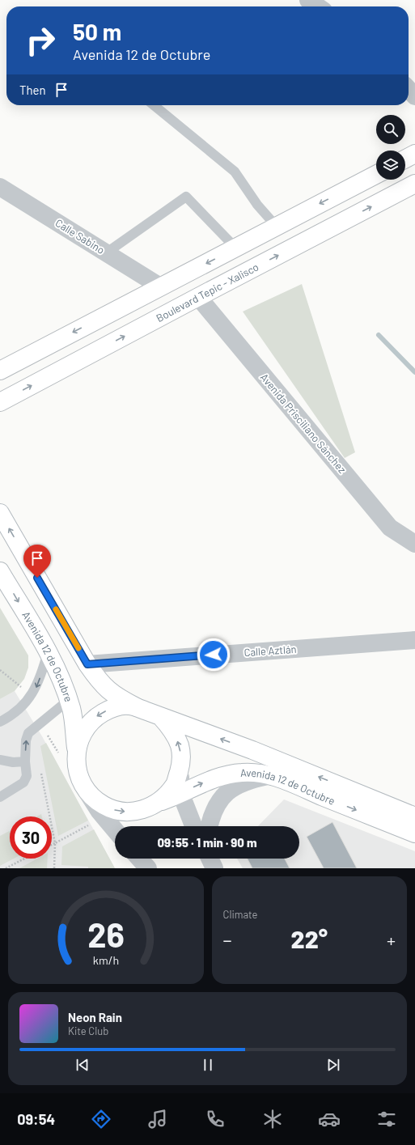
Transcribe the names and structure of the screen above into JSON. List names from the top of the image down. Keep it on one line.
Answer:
{"streets":{"main road":["Boulevard Tepic - Xalisco","Avenida 12 de Octubre"],"street":["Calle Sabino","Avenida Prisciliano Sánchez","Calle Aztlán"]},"crossings":[["Boulevard Tepic - Xalisco","Avenida Prisciliano Sánchez"],["Calle Aztlán","Avenida 12 de Octubre"]],"page":{"turn":["50 m","Avenida 12 de Octubre"],"then":"Then","limit":"30","trip":"09:55 · 1 min · 90 m","tile":"Climate","heat":["−","22°","+"],"song":["Neon Rain","Kite Club"],"tabs":"09:54","gauge":["26","km/h"]}}
